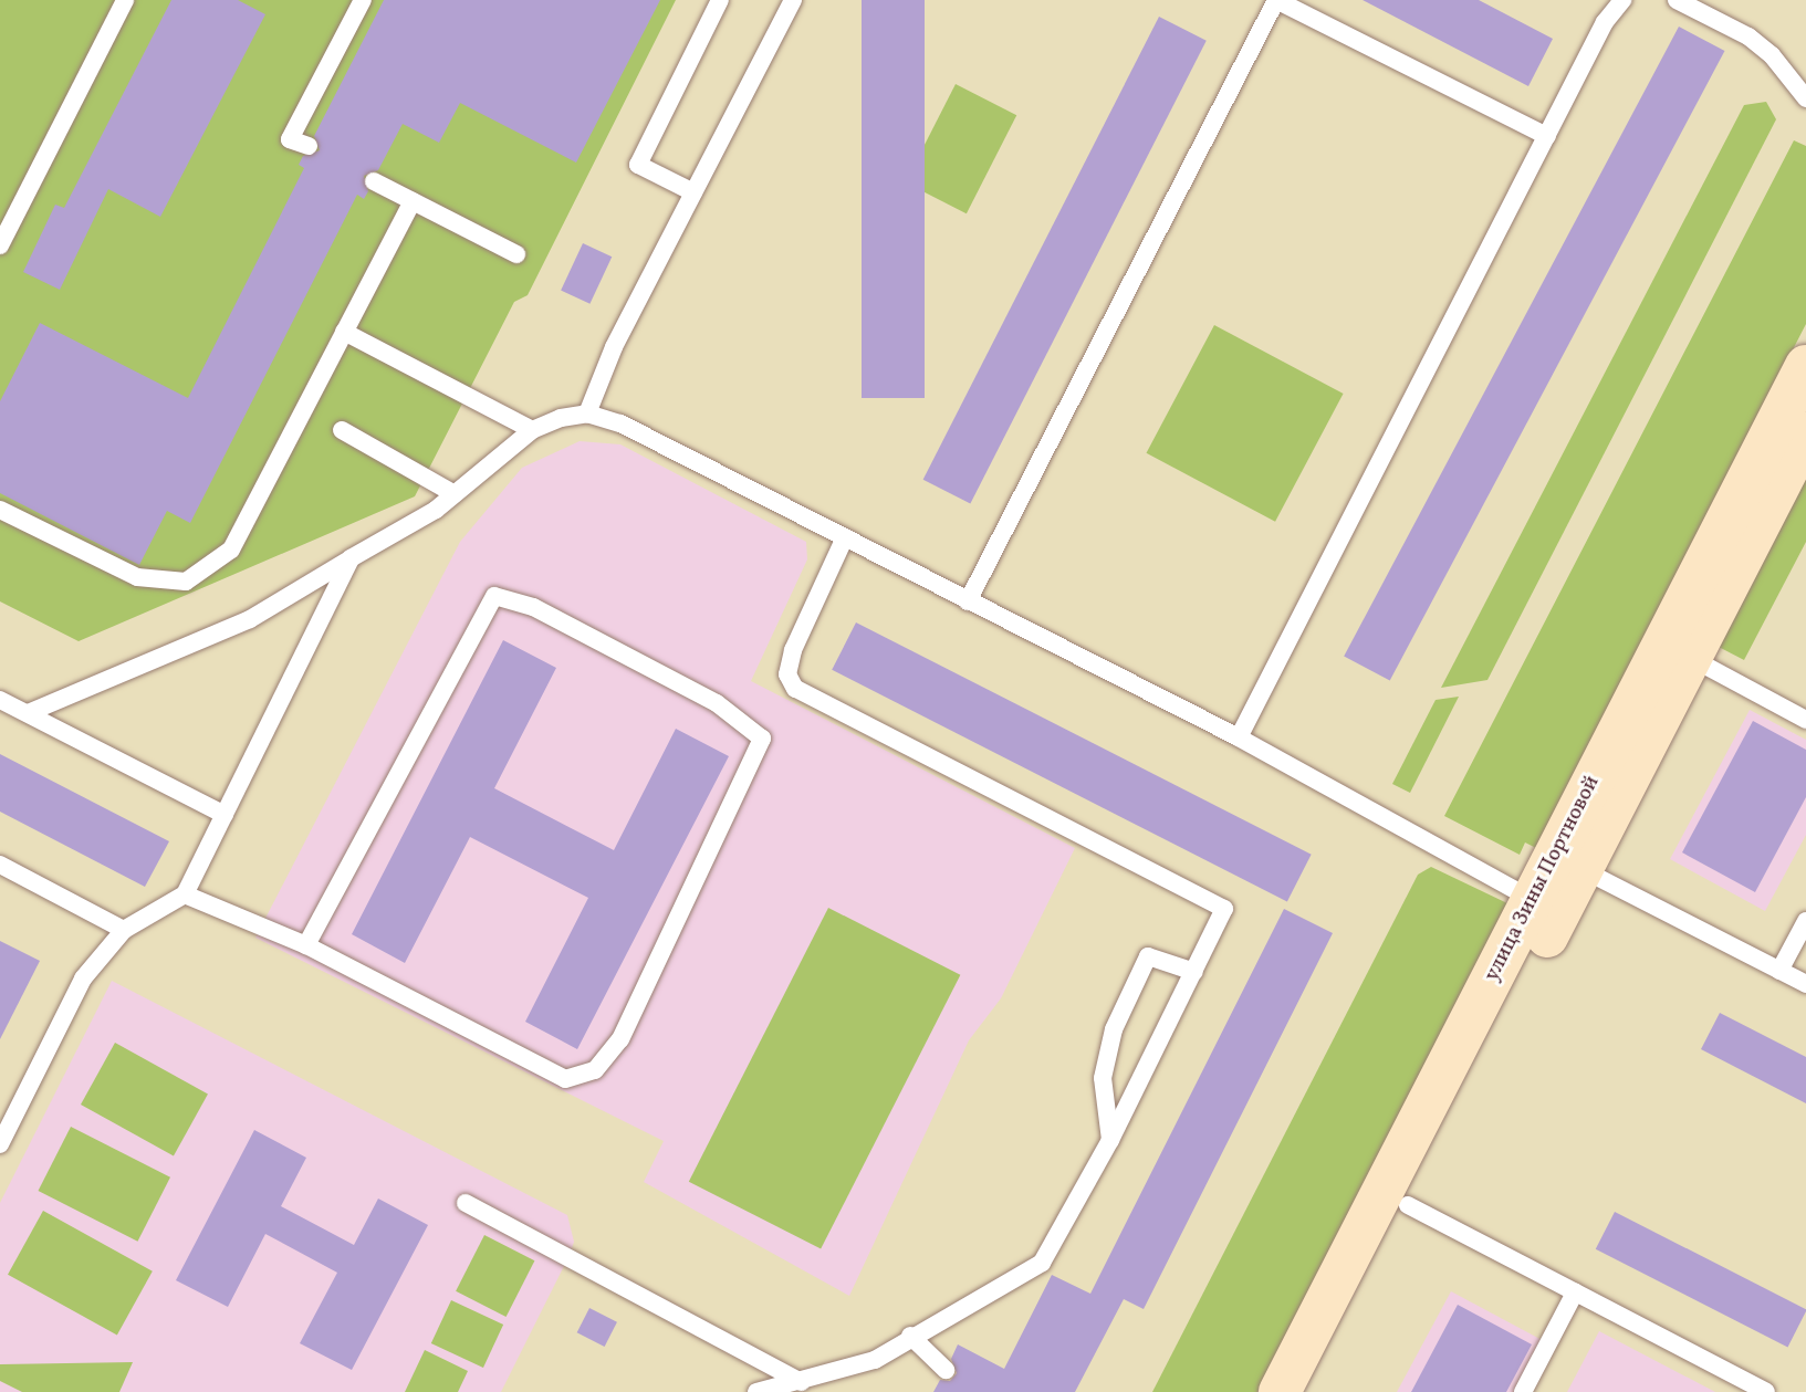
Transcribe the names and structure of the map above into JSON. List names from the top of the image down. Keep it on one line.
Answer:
{"streets":{"main road":["улица Зины Портновой"]}}
